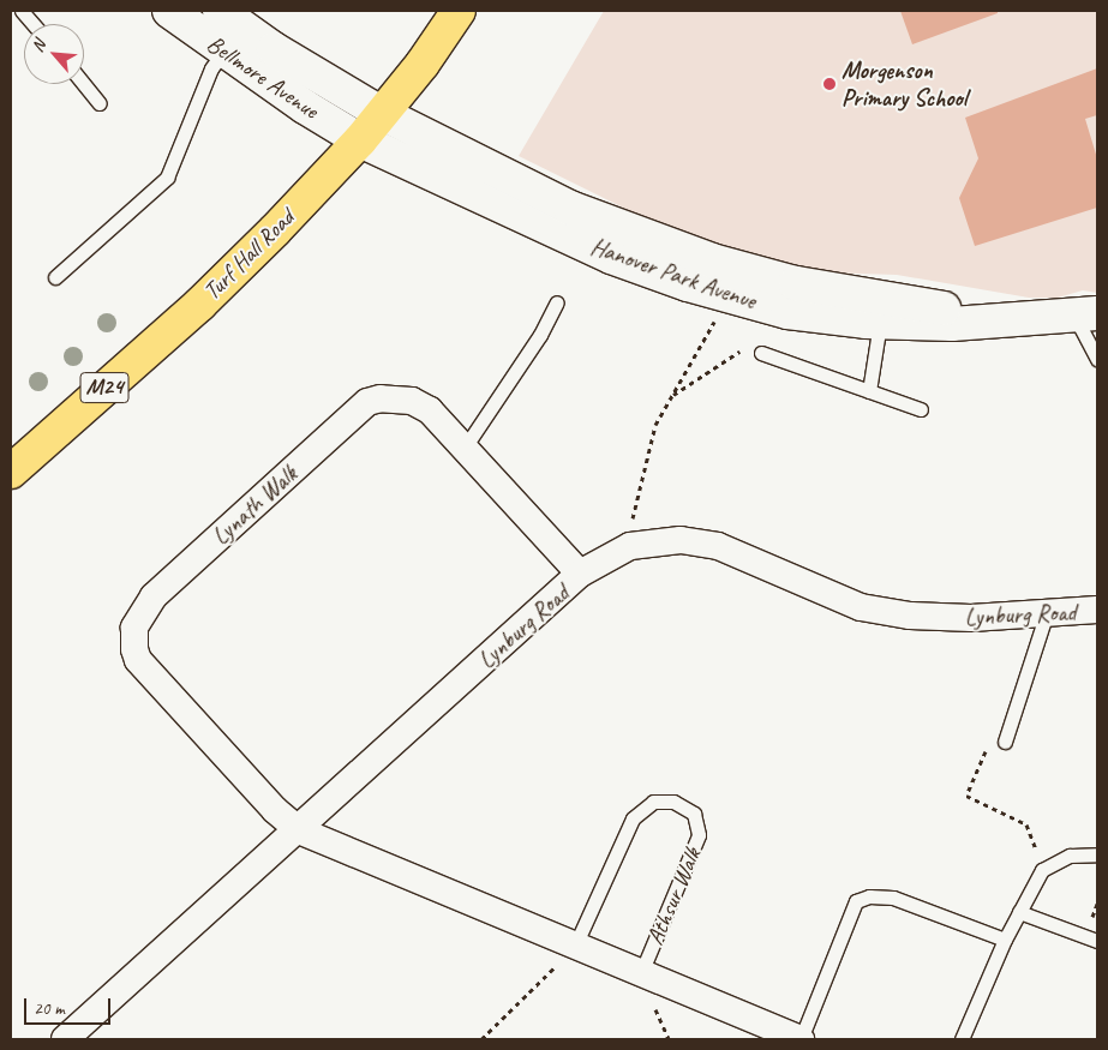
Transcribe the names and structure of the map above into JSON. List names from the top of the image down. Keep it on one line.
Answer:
{"streets":{"main road":["Turf Hall Road","M24"],"street":["Bellmore Avenue","Hanover Park Avenue","Lynath Walk","Lynburg Road","Athsur Walk"]},"crossings":[["Bellmore Avenue","Turf Hall Road"],["Bellmore Avenue","Hanover Park Avenue"],["Turf Hall Road","Hanover Park Avenue"],["Lynath Walk","Lynburg Road"],["Lynath Walk","Athsur Walk"],["Lynburg Road","Athsur Walk"]],"places":["Morgenson Primary School"],"scale_bar":"20 m","north":"top left"}
